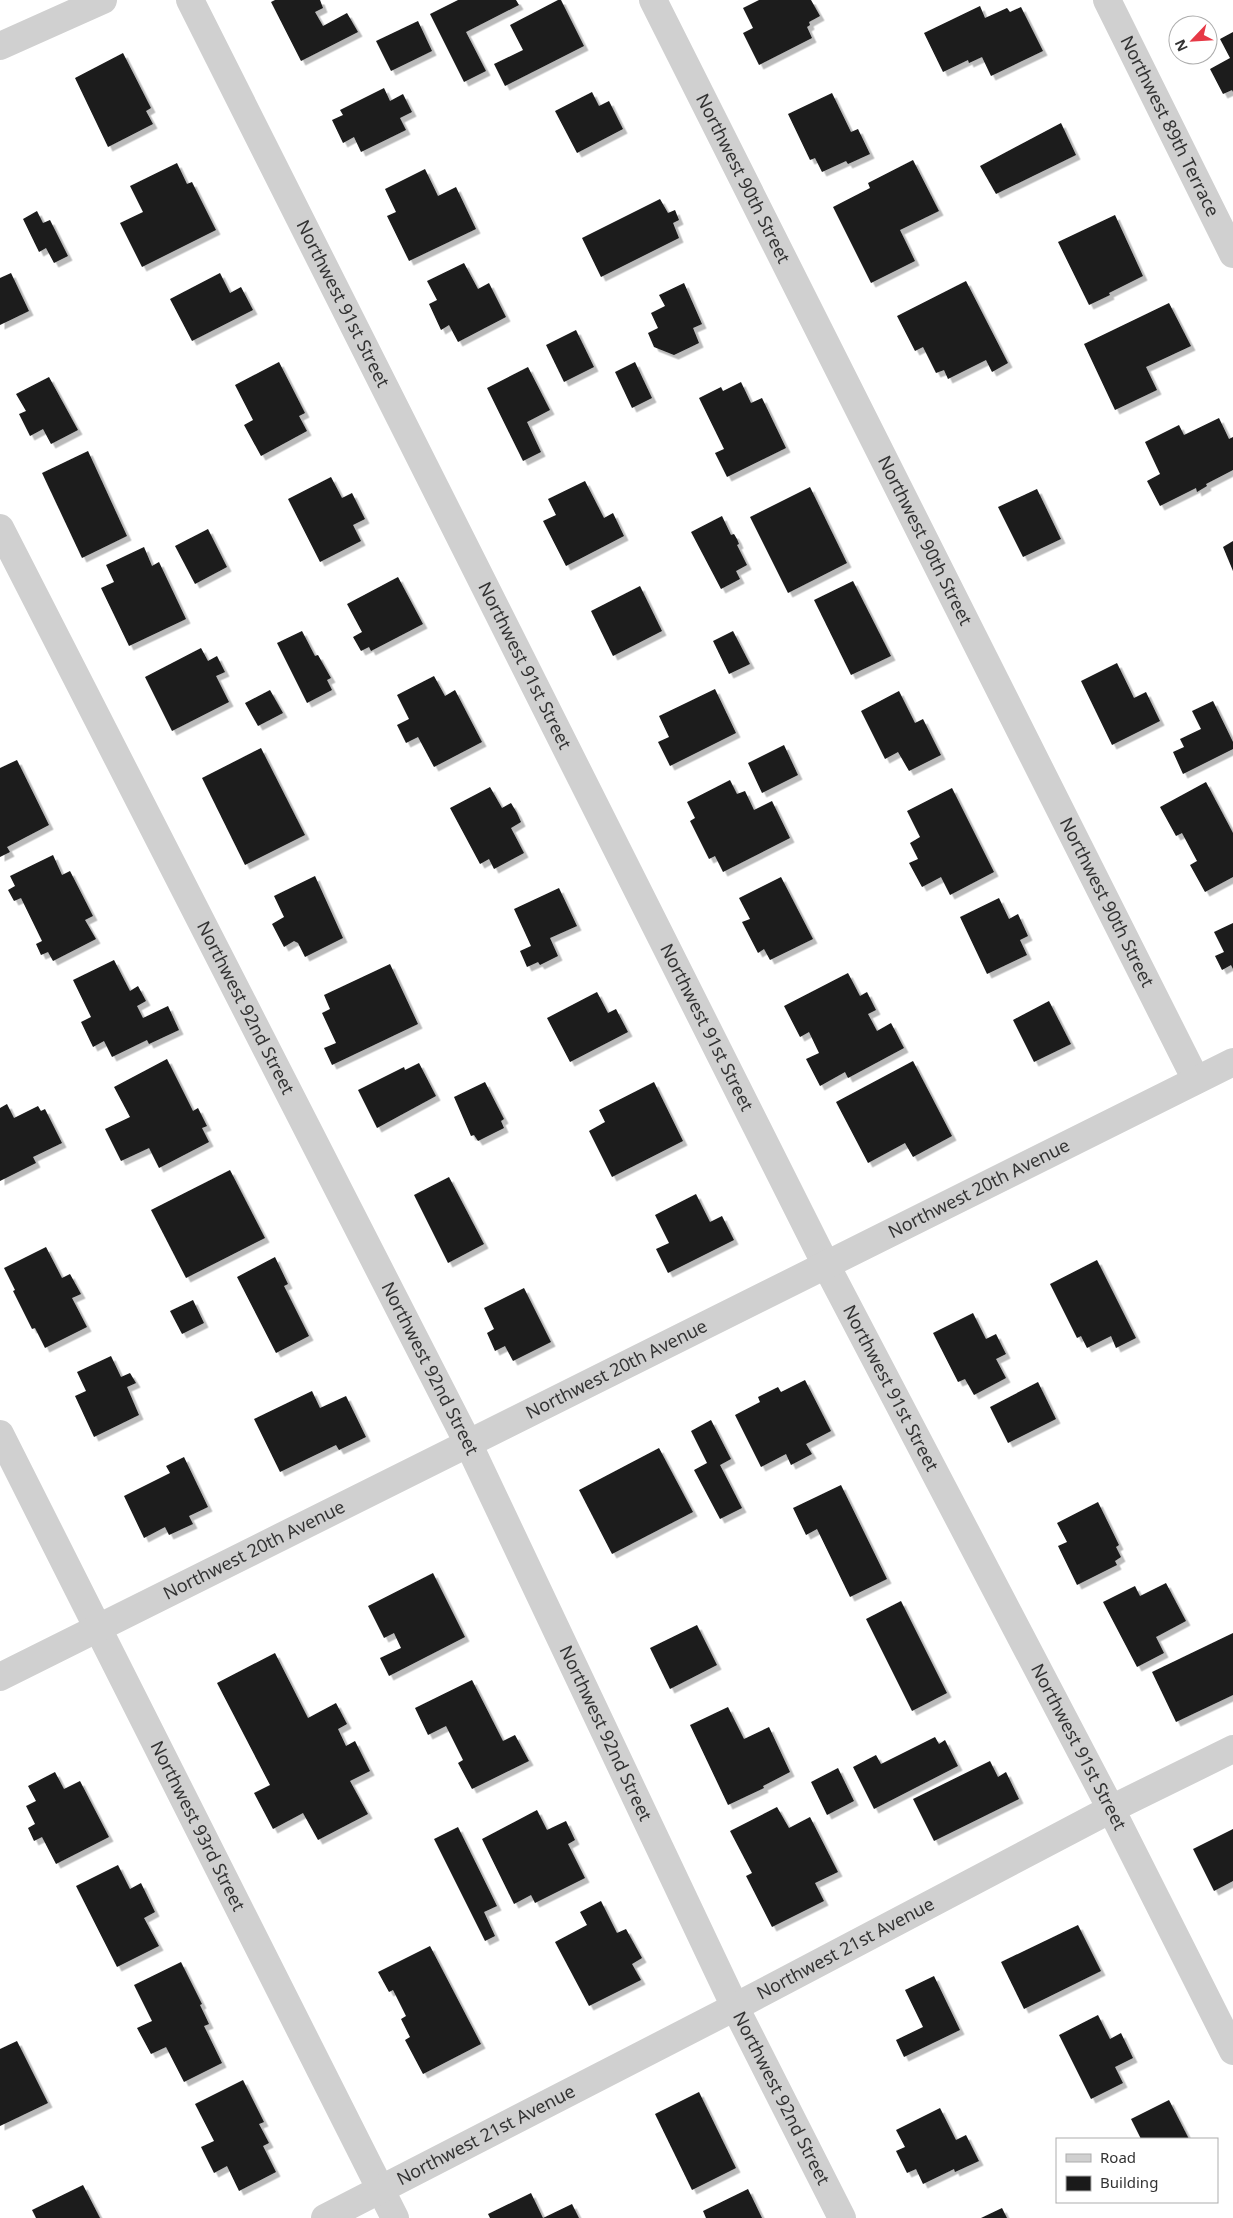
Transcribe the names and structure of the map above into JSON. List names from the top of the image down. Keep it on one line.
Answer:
{"streets":{"street":["Northwest 89th Terrace","Northwest 90th Street","Northwest 91st Street","Northwest 92nd Street","Northwest 20th Avenue","Northwest 93rd Street","Northwest 21st Avenue"]},"crossings":[["Northwest 90th Street","Northwest 20th Avenue"],["Northwest 91st Street","Northwest 20th Avenue"],["Northwest 91st Street","Northwest 21st Avenue"],["Northwest 92nd Street","Northwest 20th Avenue"],["Northwest 92nd Street","Northwest 21st Avenue"],["Northwest 20th Avenue","Northwest 93rd Street"],["Northwest 93rd Street","Northwest 21st Avenue"]],"legend":["Road","Building"],"north":"bottom left"}
